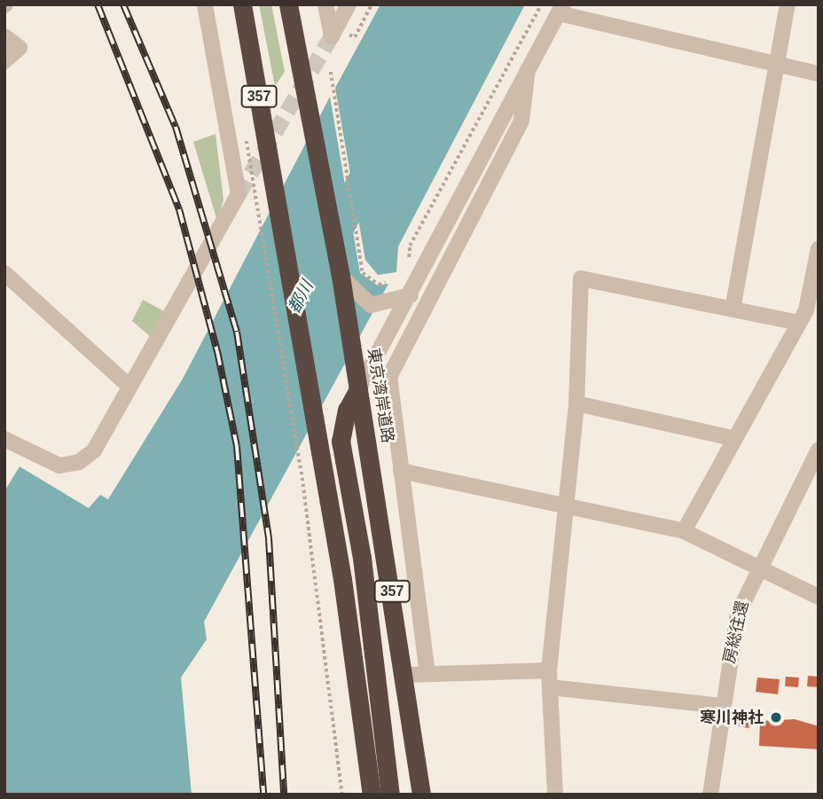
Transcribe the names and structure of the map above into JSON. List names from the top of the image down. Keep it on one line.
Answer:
{"streets":{"highway":["357","東京湾岸道路"],"street":["房総往還"]},"water":["都川"],"places":["寒川神社"]}
